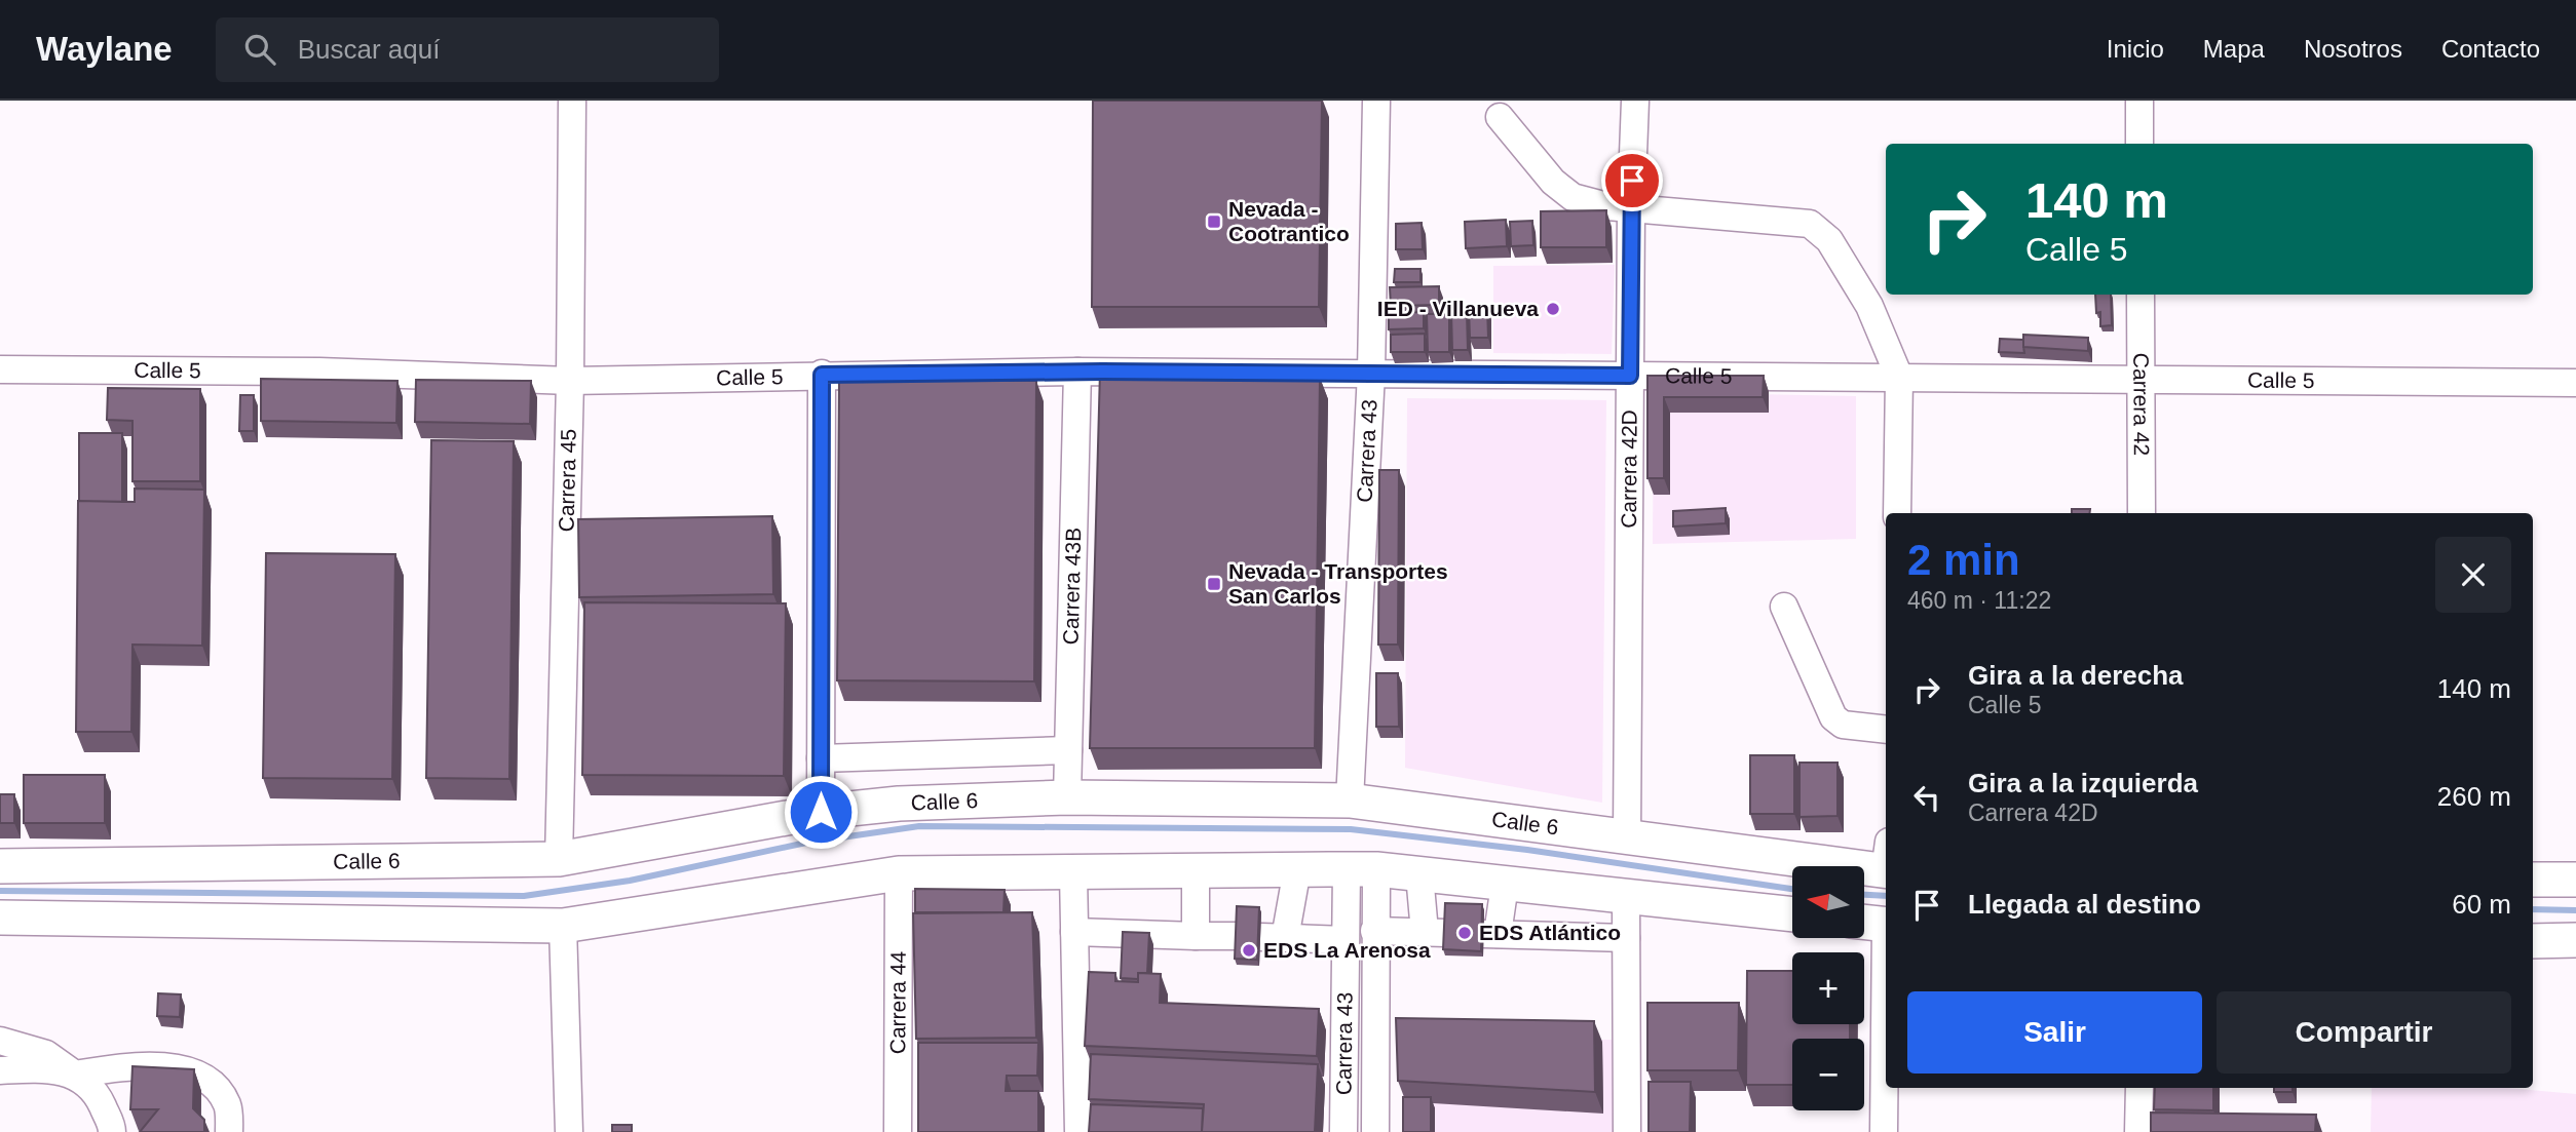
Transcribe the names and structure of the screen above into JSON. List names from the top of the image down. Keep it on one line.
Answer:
{"streets":{"main road":["Calle 6"],"street":["Calle 5","Carrera 42","Carrera 43","Carrera 42D","Carrera 45","Carrera 43B","Carrera 44"]},"crossings":[["Calle 5","Carrera 42"],["Calle 5","Carrera 43"],["Calle 5","Carrera 42D"],["Calle 5","Carrera 45"],["Calle 5","Carrera 43B"],["Carrera 43","Calle 6"],["Carrera 42D","Calle 6"],["Carrera 45","Calle 6"],["Carrera 43B","Calle 6"]],"places":{"transit":["Nevada - Cootrantico","Nevada - Transportes San Carlos"],"other":["IED - Villanueva","EDS Atlántico","EDS La Arenosa"]},"north":"left","page":{"header":"Waylane","search":"Buscar aquí","nav":["Inicio","Mapa","Nosotros","Contacto"],"turn":["140 m","Calle 5"],"heading":["2 min","460 m · 11:22"],"list":[{"name":"Gira a la derecha","note":"Calle 5","value":"140 m"},{"name":"Gira a la izquierda","note":"Carrera 42D","value":"260 m"},{"name":"Llegada al destino","value":"60 m"}],"map_buttons":["+","−"],"buttons":["Salir","Compartir"]}}
